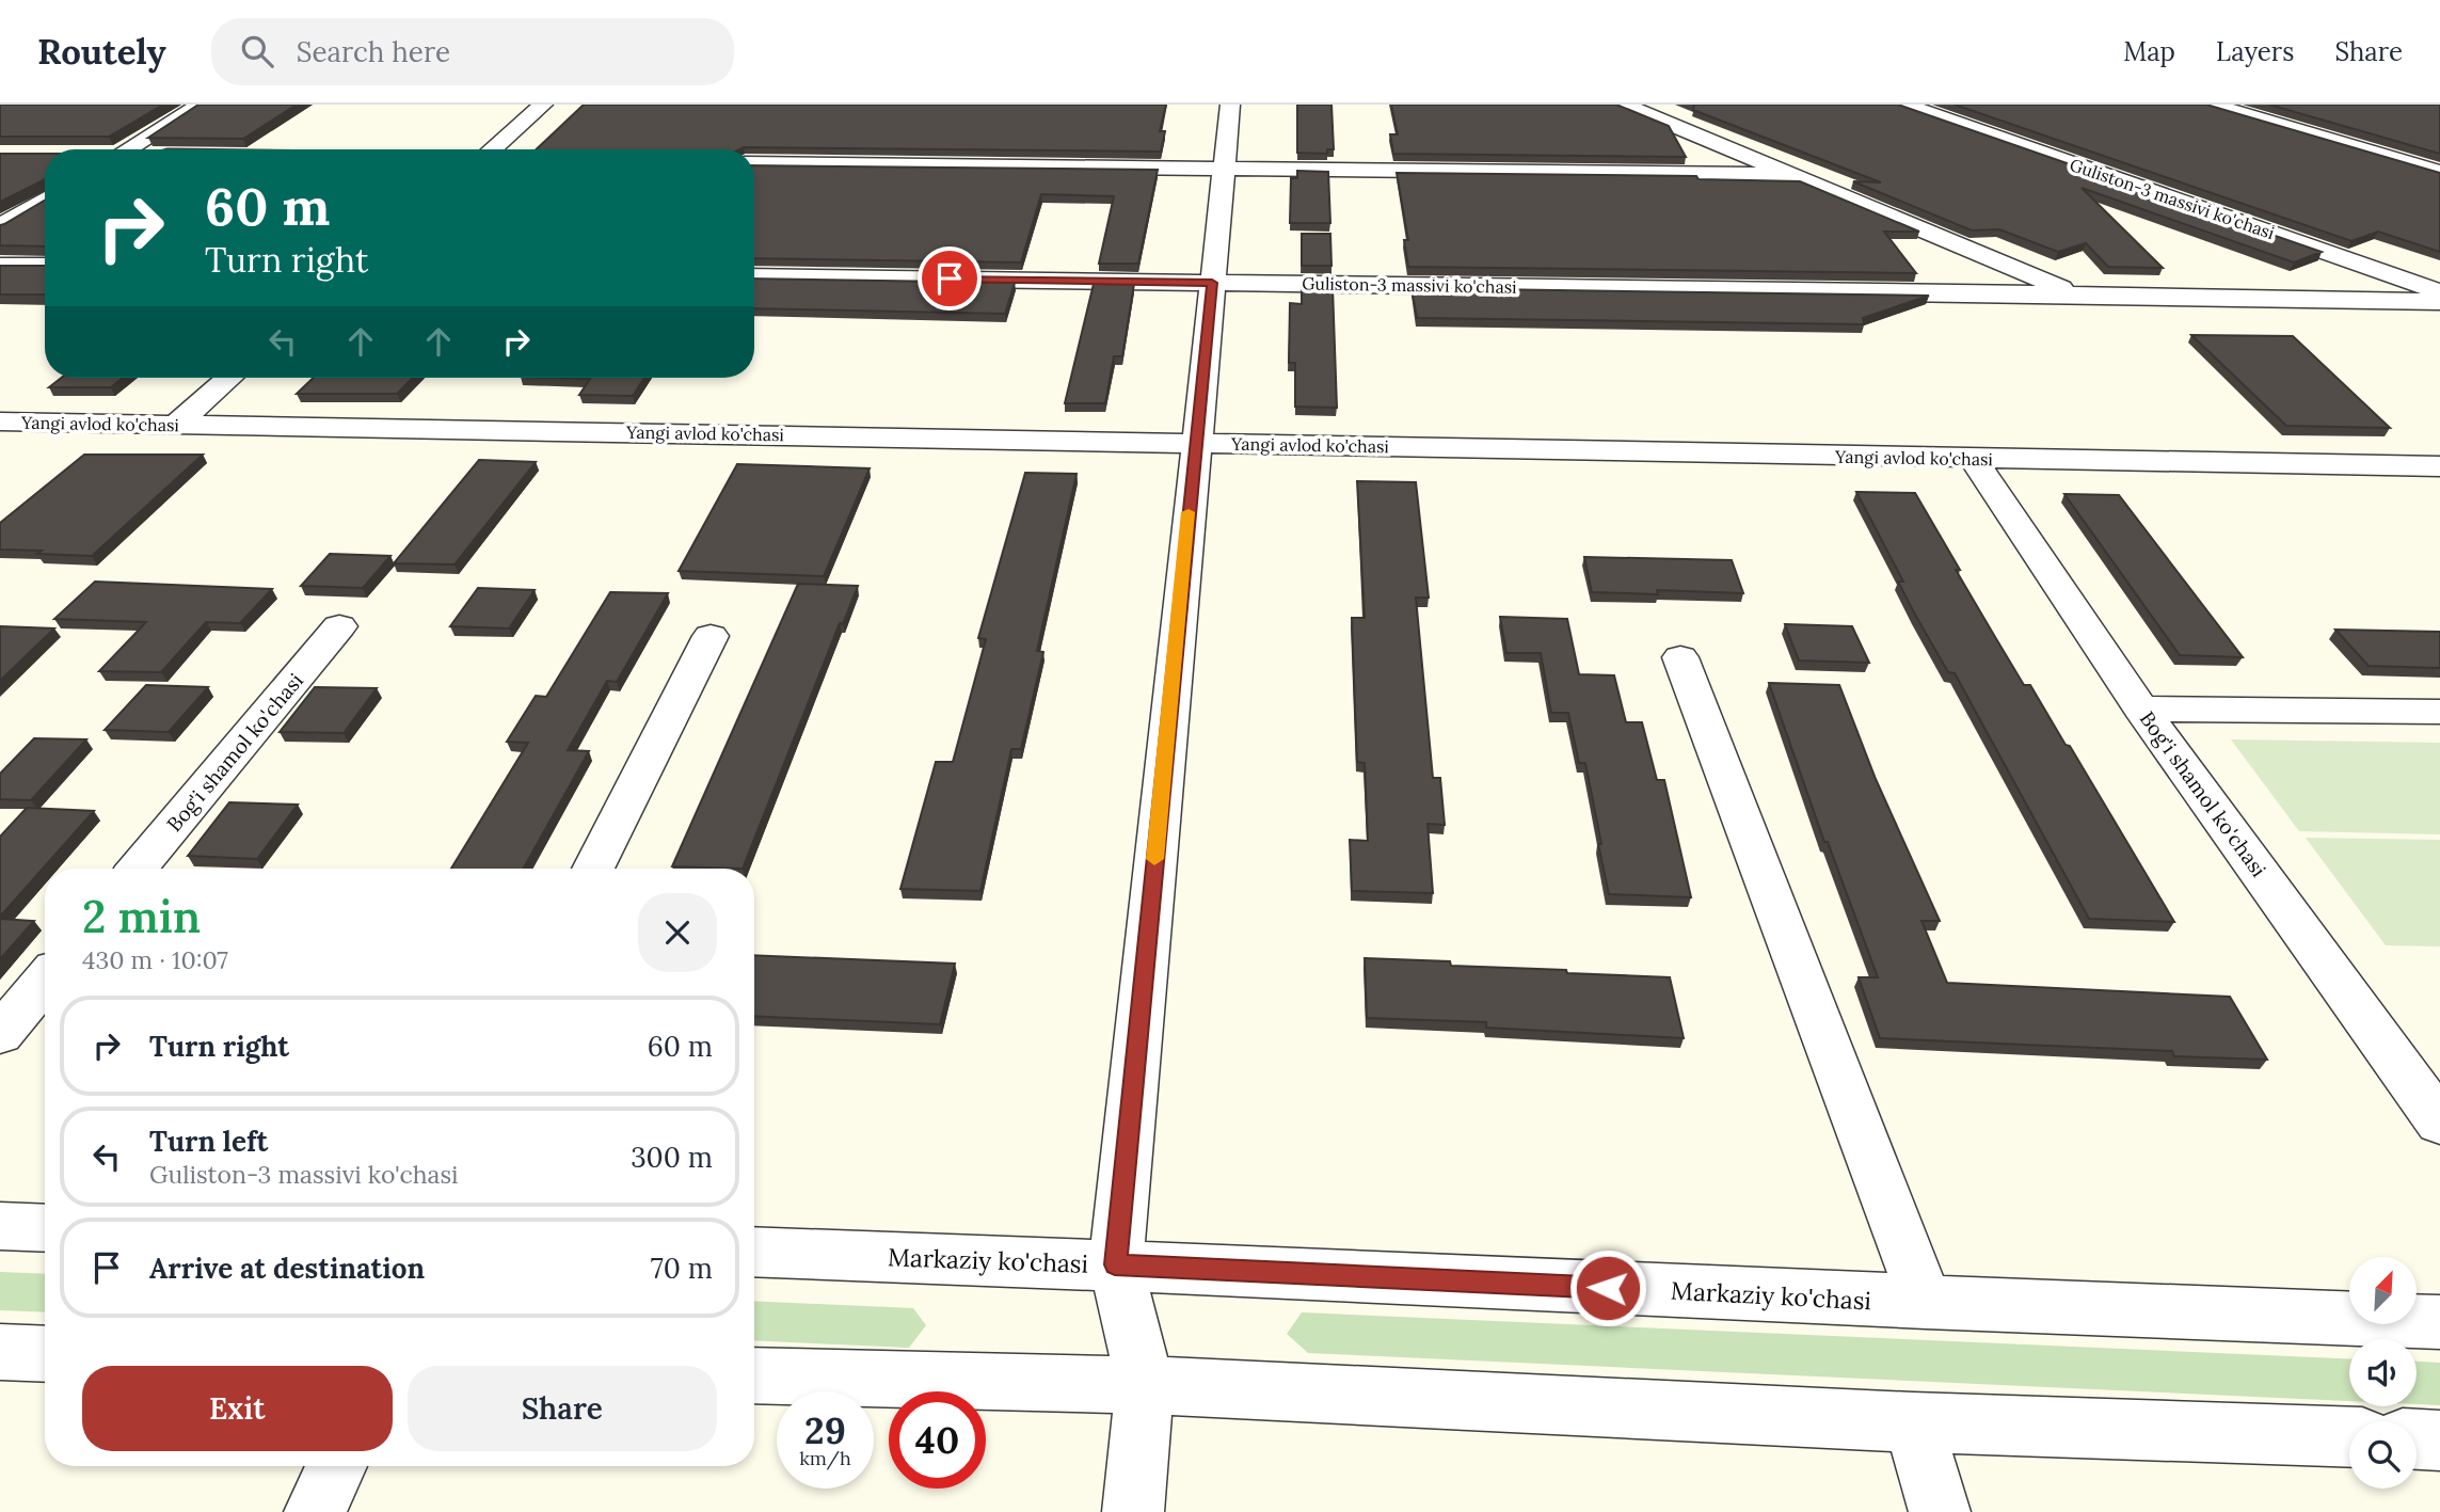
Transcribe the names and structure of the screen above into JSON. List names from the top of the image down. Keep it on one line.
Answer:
{"streets":{"street":["Guliston-3 massivi ko'chasi","Yangi avlod ko'chasi","Bog'i shamol ko'chasi","Markaziy ko'chasi"]},"crossings":[["Yangi avlod ko'chasi","Bog'i shamol ko'chasi"]],"north":"top right","page":{"header":"Routely","search":"Search here","nav":["Map","Layers","Share"],"turn":["60 m","Turn right"],"heading":["2 min","430 m · 10:07"],"list":[{"name":"Turn right","value":"60 m"},{"name":"Turn left","note":"Guliston-3 massivi ko'chasi","value":"300 m"},{"name":"Arrive at destination","value":"70 m"}],"buttons":["Exit","Share"],"speed":"29 km/h","limit":"40"}}
